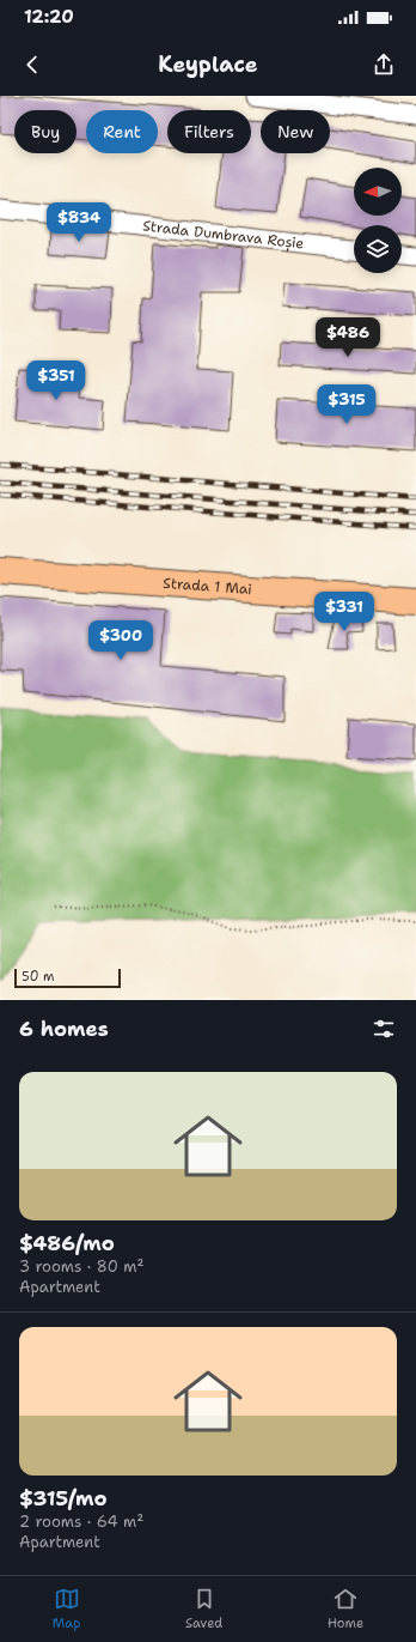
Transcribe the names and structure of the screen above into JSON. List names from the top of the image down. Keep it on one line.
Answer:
{"streets":{"highway":["Strada 1 Mai"],"lane":["Strada Dumbrava Roșie"]},"scale_bar":"50 m","north":"left","page":{"status":"12:20","header":"Keyplace","chip":["Buy","Rent","Filters","New"],"price":["$834","$486","$351","$315","$331","$300"],"scale":"50 m","heading":"6 homes","list":[{"name":"$486/mo","note":"3 rooms · 80 m² · Apartment"},{"name":"$315/mo","note":"2 rooms · 64 m² · Apartment"}],"tabs":["Map","Saved","Home"]}}
